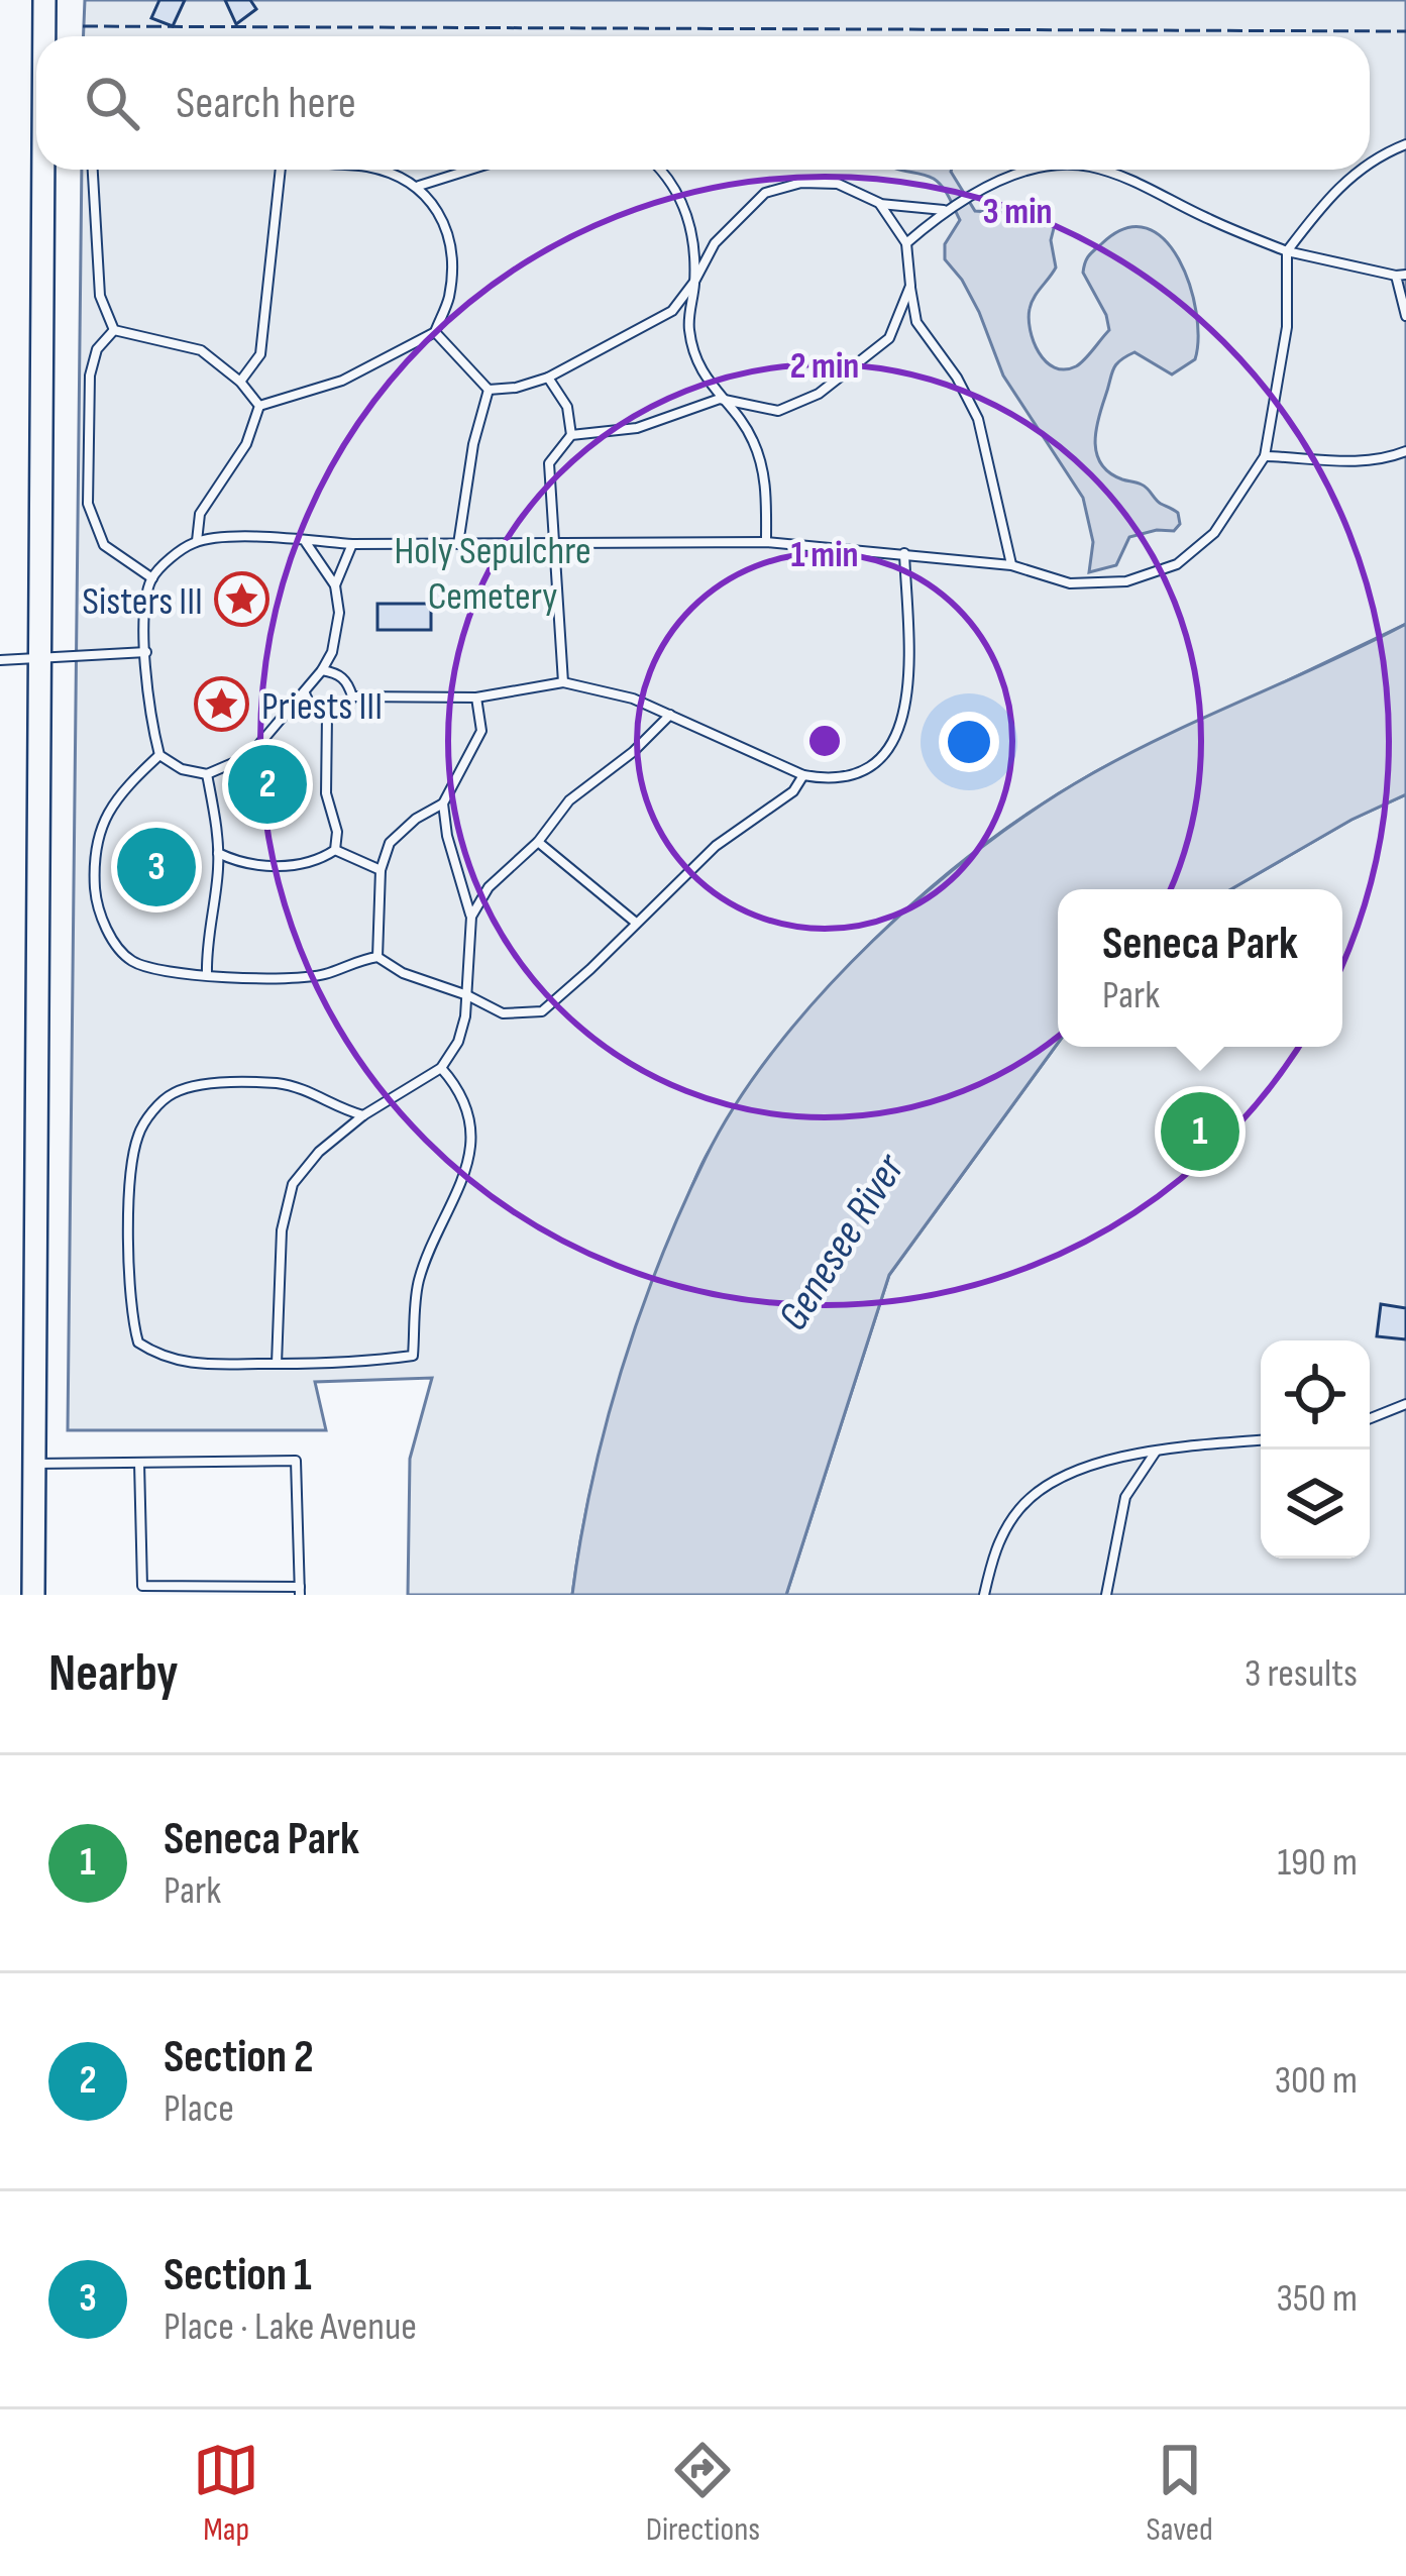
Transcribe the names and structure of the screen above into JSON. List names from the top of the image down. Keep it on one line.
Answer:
{"water":["Genesee River"],"parks":["Holy Sepulchre Cemetery"],"places":{"place":["Sisters III","Priests III"]},"page":{"search":"Search here","pins":["2","3","1"],"popup":["Seneca Park","Park"],"heading":["Nearby","3 results"],"list":[{"mark":"1","name":"Seneca Park","note":"Park","value":"190 m"},{"mark":"2","name":"Section 2","note":"Place","value":"300 m"},{"mark":"3","name":"Section 1","note":"Place · Lake Avenue","value":"350 m"}],"nav":["Map","Directions","Saved"]},"rings":["3 min","2 min","1 min"]}
